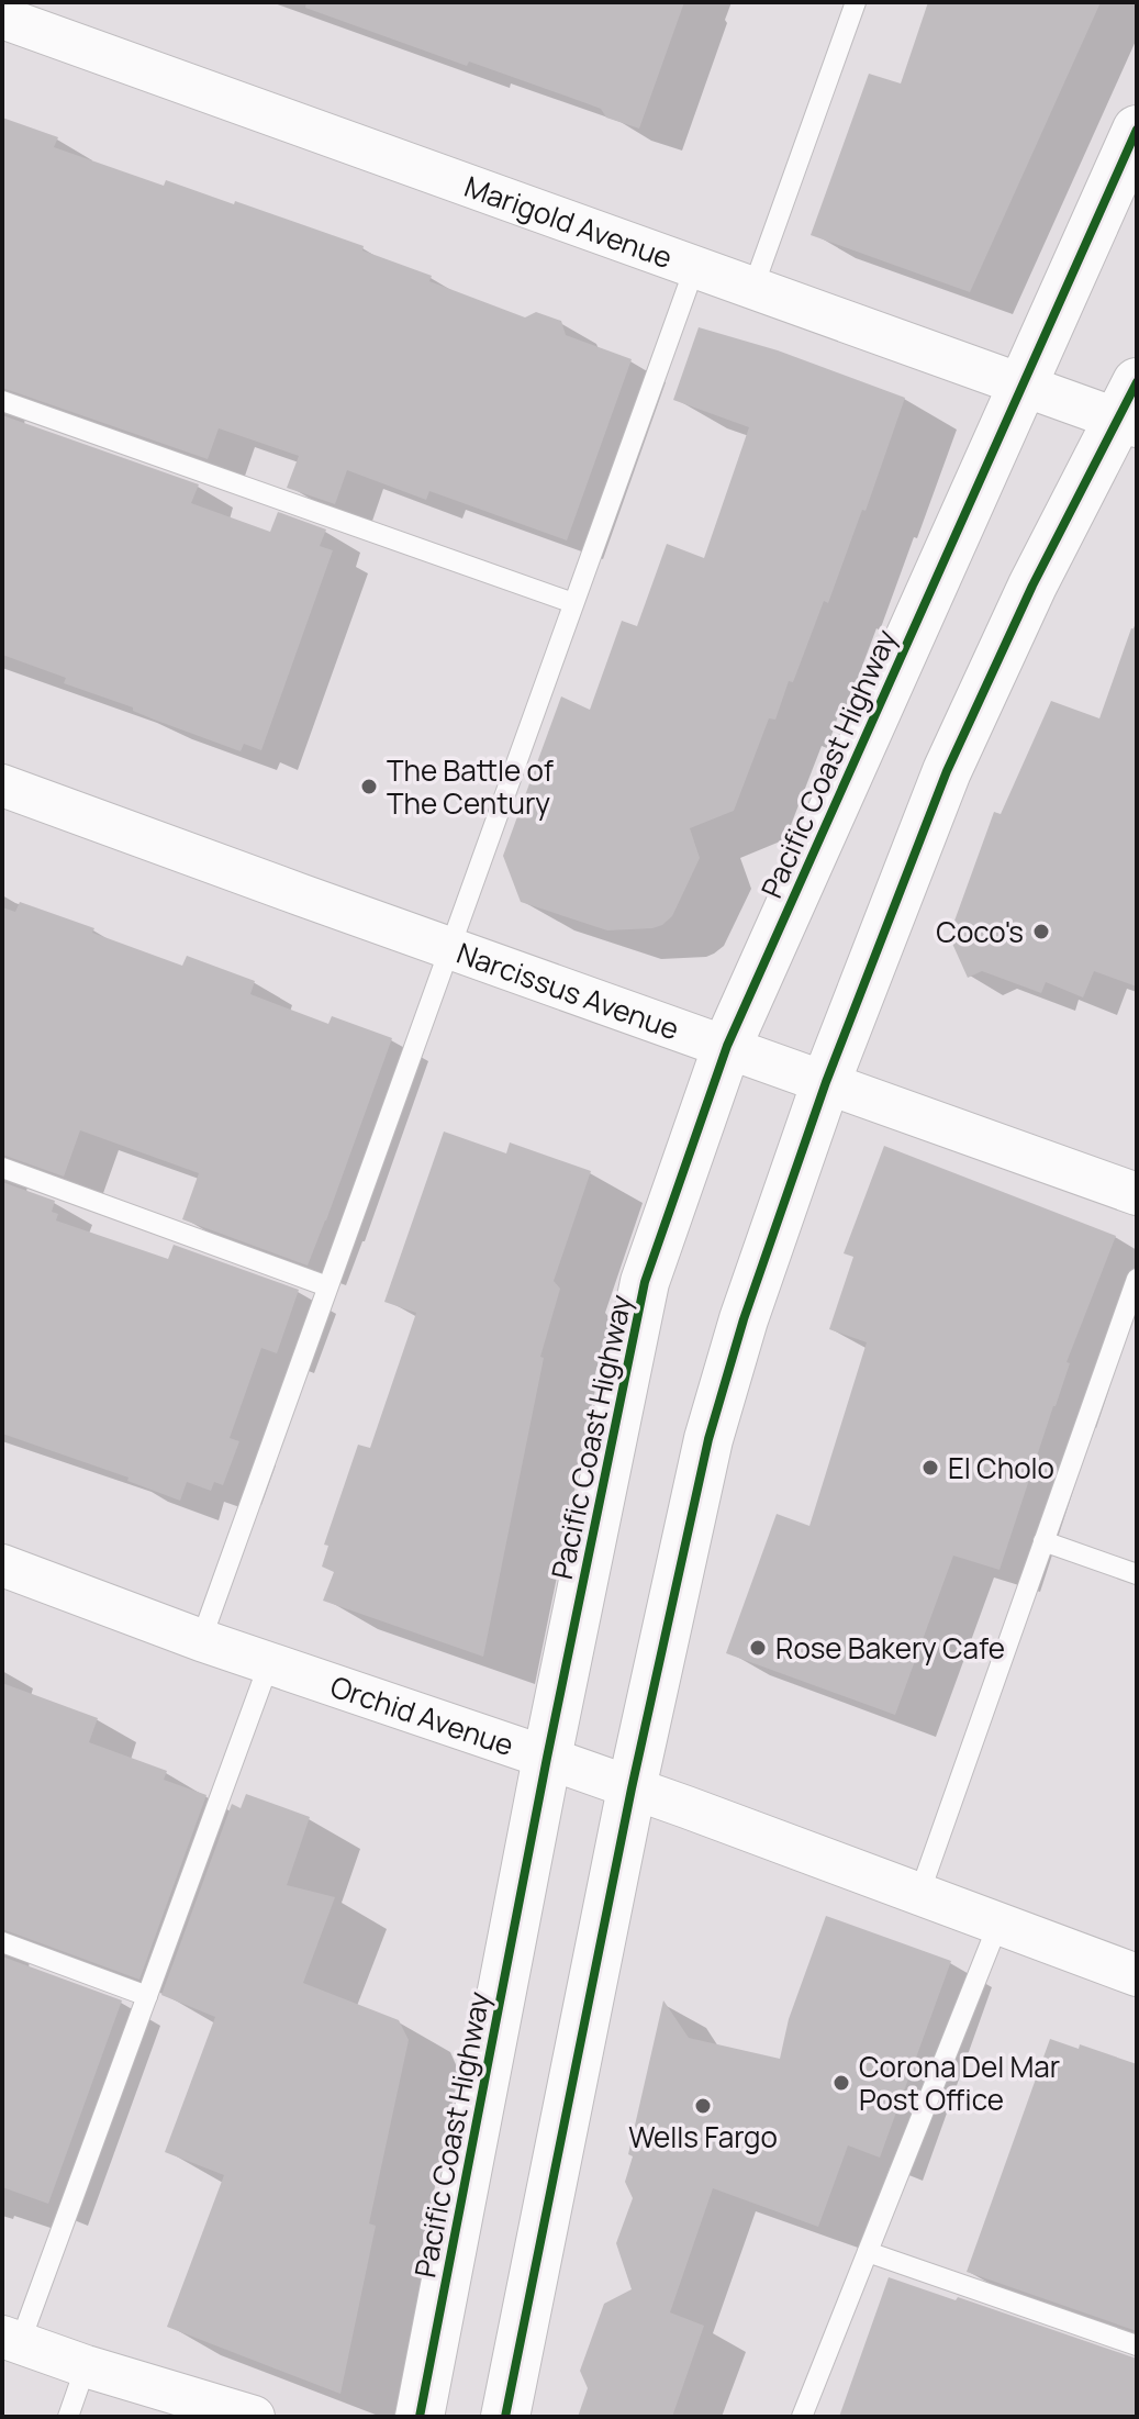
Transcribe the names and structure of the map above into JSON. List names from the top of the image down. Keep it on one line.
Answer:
{"streets":{"highway":["Pacific Coast Highway"],"street":["Marigold Avenue","Narcissus Avenue","Orchid Avenue"]},"crossings":[["Marigold Avenue","Pacific Coast Highway"],["Pacific Coast Highway","Narcissus Avenue"],["Pacific Coast Highway","Orchid Avenue"]],"places":["The Battle of The Century","Coco's","El Cholo","Rose Bakery Cafe","Corona Del Mar Post Office","Wells Fargo"]}
